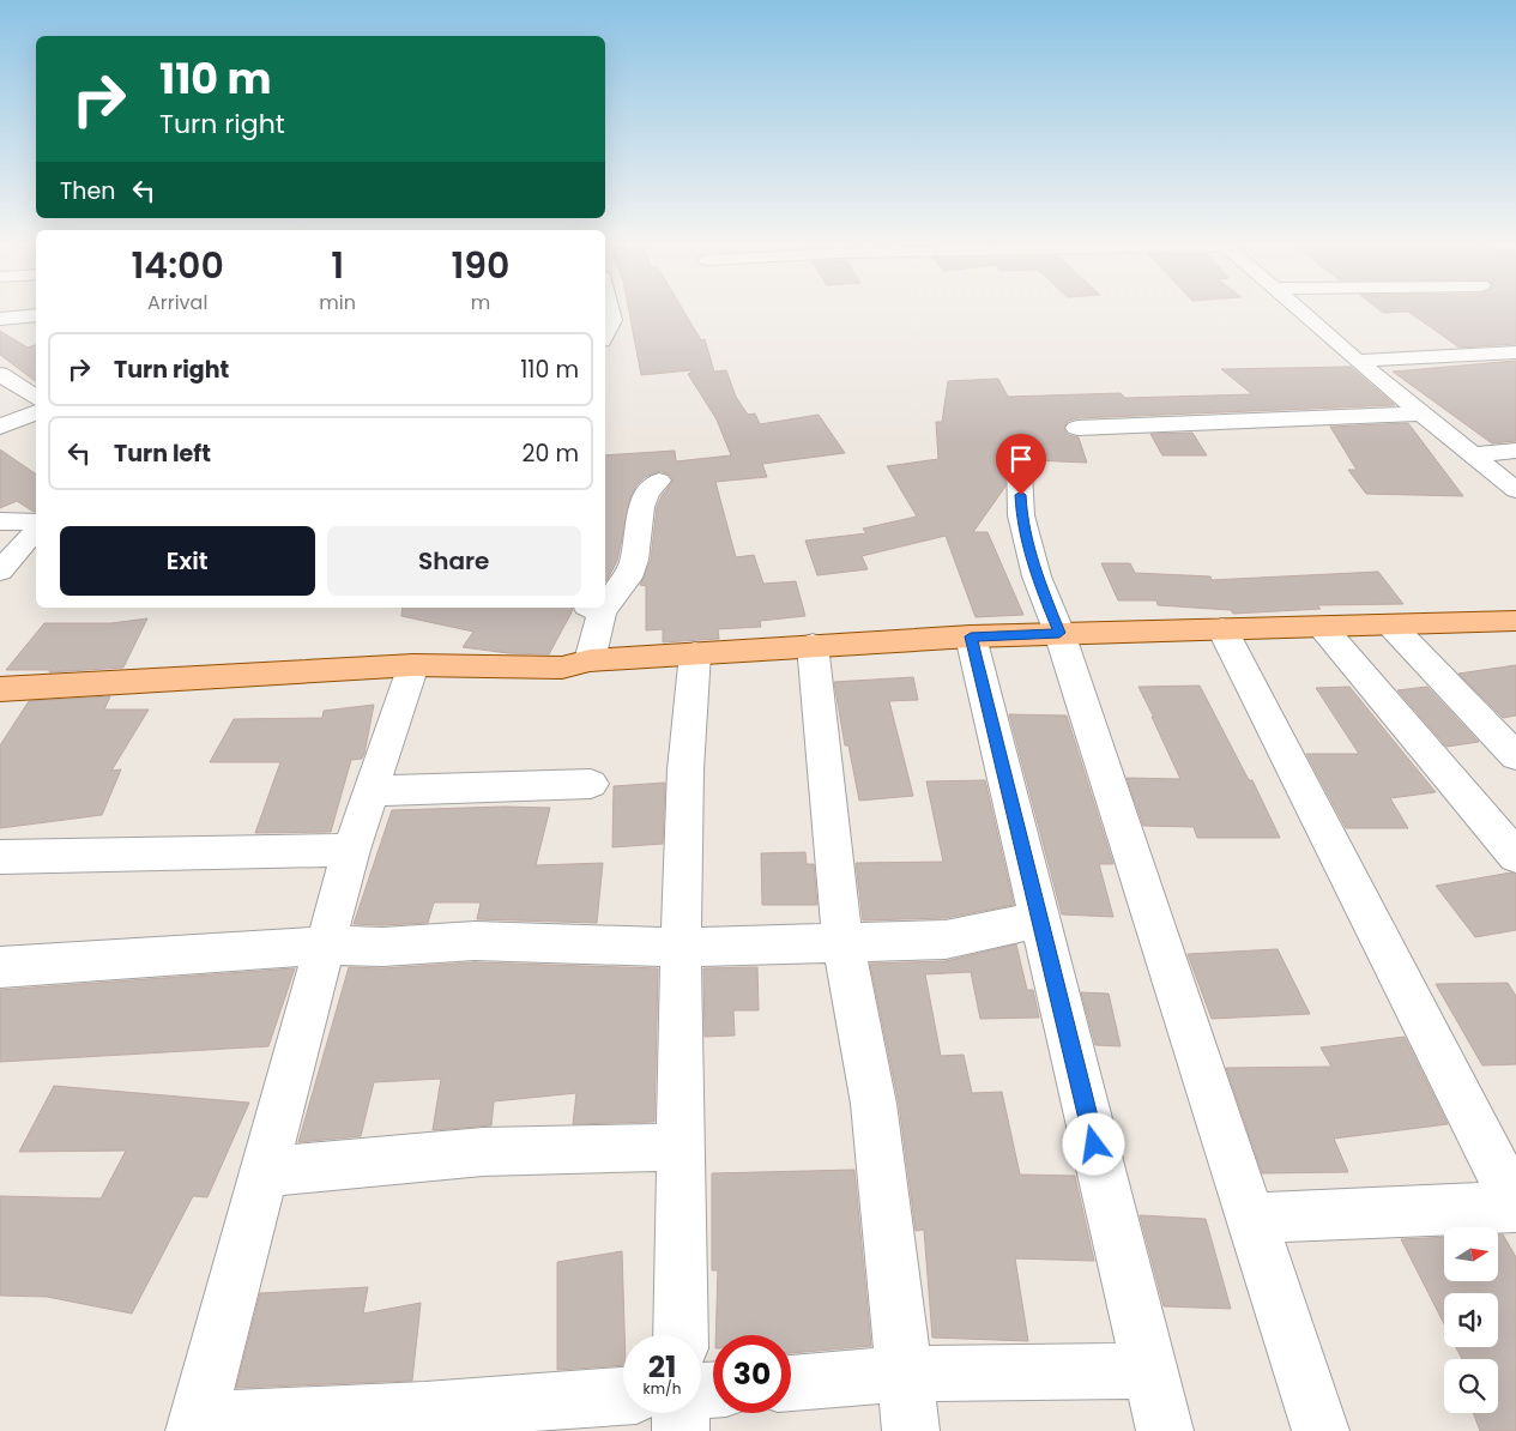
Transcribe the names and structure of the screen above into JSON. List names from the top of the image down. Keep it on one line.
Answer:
{"north":"right","page":{"turn":["110 m","Turn right"],"then":"Then","eta":["14:00","Arrival","1","min","190","m"],"list":[{"name":"Turn right","value":"110 m"},{"name":"Turn left","value":"20 m"}],"buttons":["Exit","Share"],"speed":"21 km/h","limit":"30"}}
